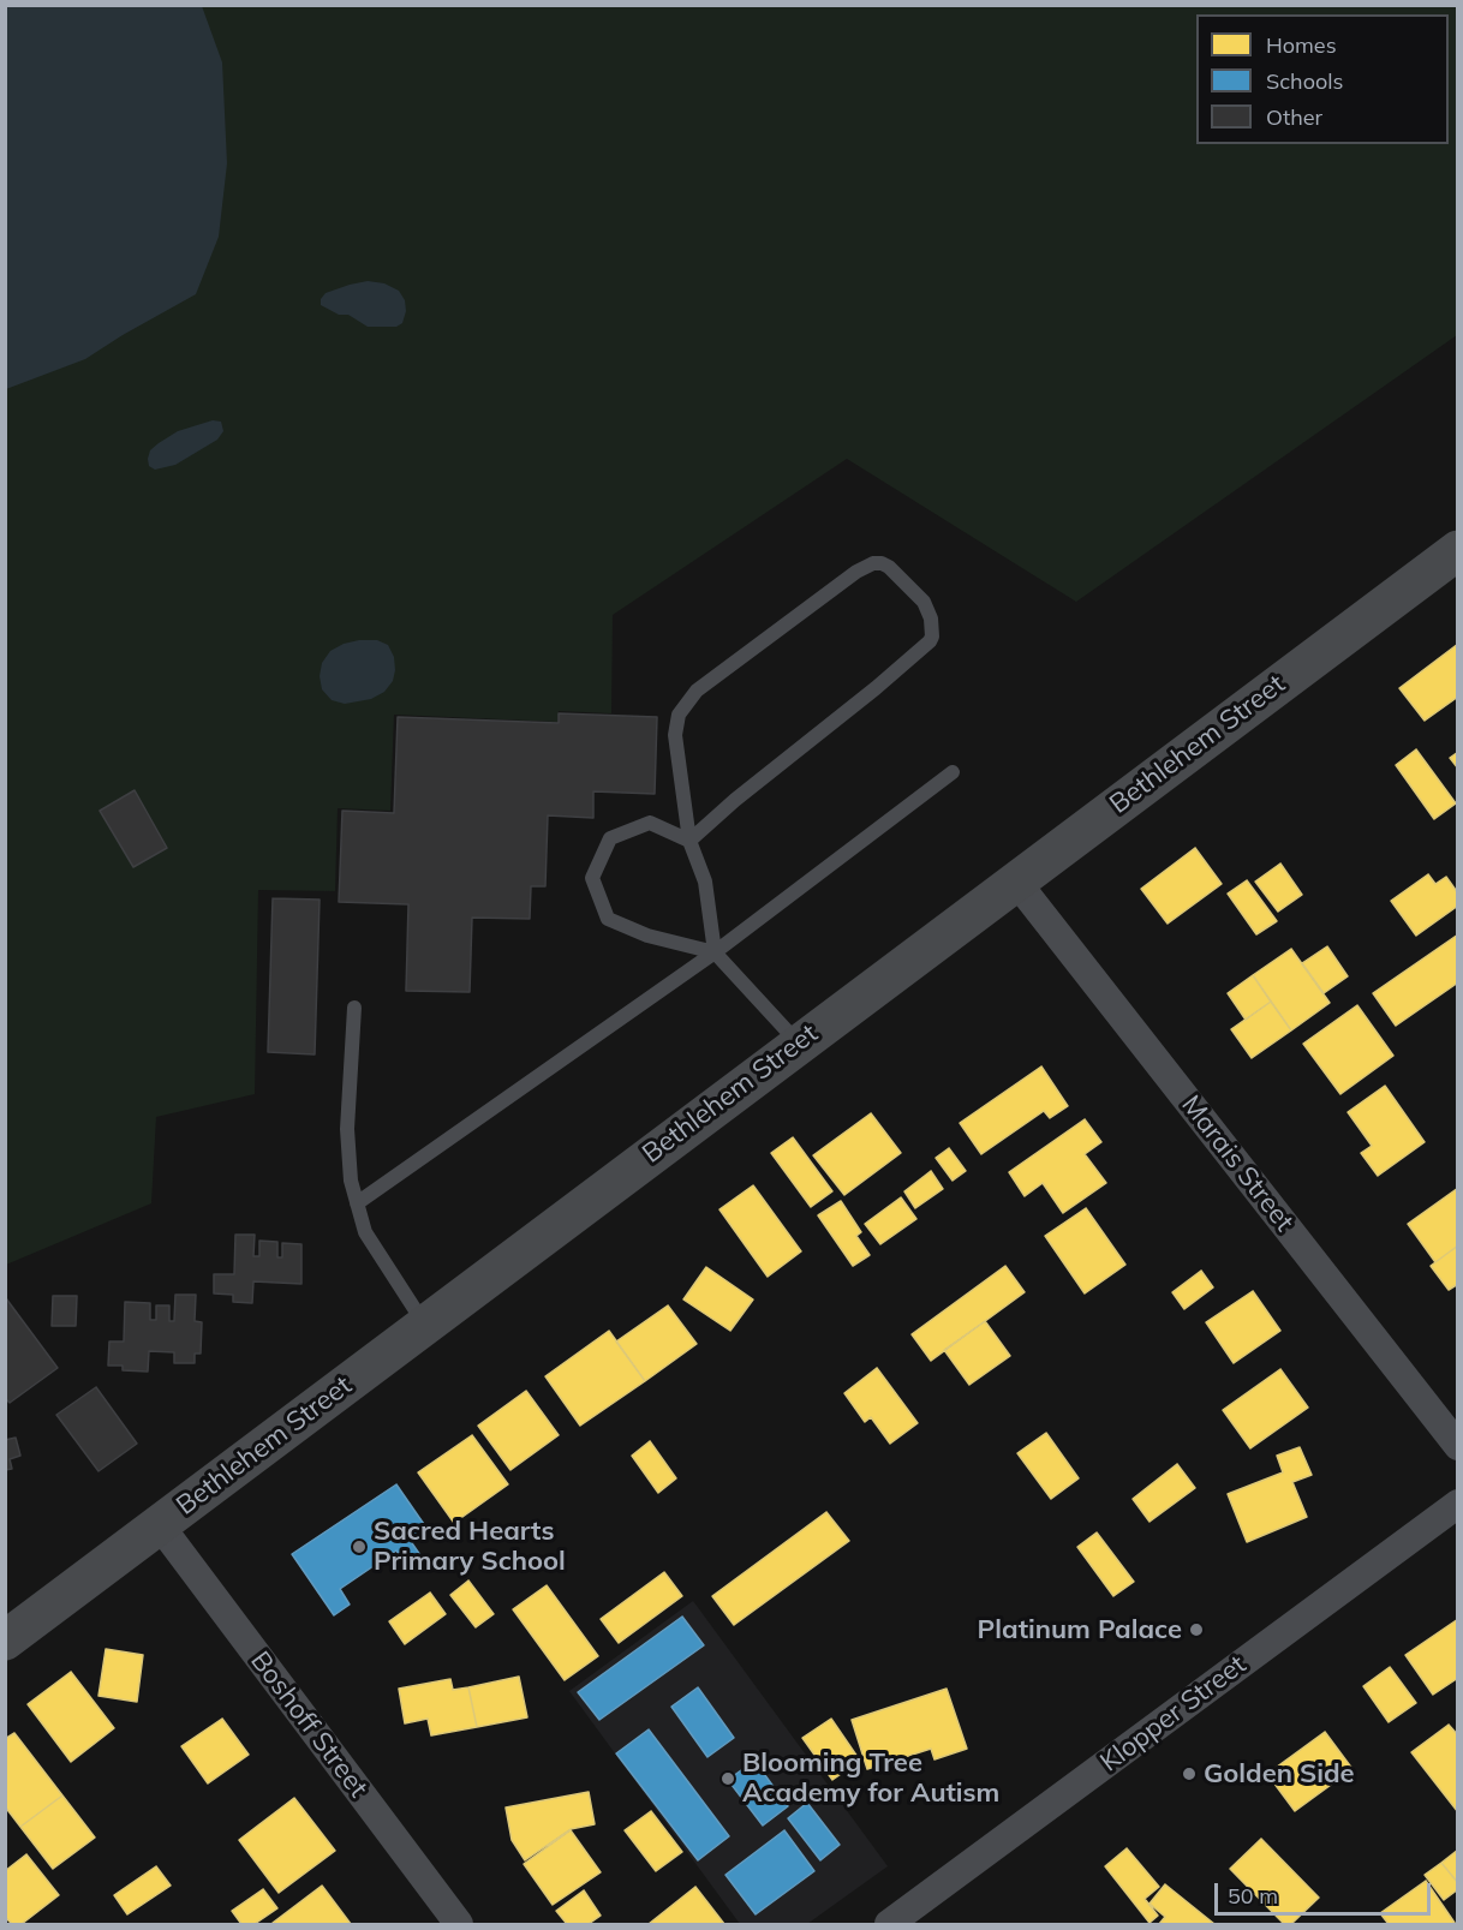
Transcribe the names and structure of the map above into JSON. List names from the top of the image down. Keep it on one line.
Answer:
{"streets":{"main road":["Bethlehem Street"],"street":["Marais Street","Klopper Street","Boshoff Street"]},"crossings":[["Bethlehem Street","Marais Street"],["Bethlehem Street","Boshoff Street"]],"places":["Sacred Hearts Primary School","Platinum Palace","Golden Side","Blooming Tree Academy for Autism"],"legend":["Homes","Schools","Other"],"scale_bar":"50 m"}
